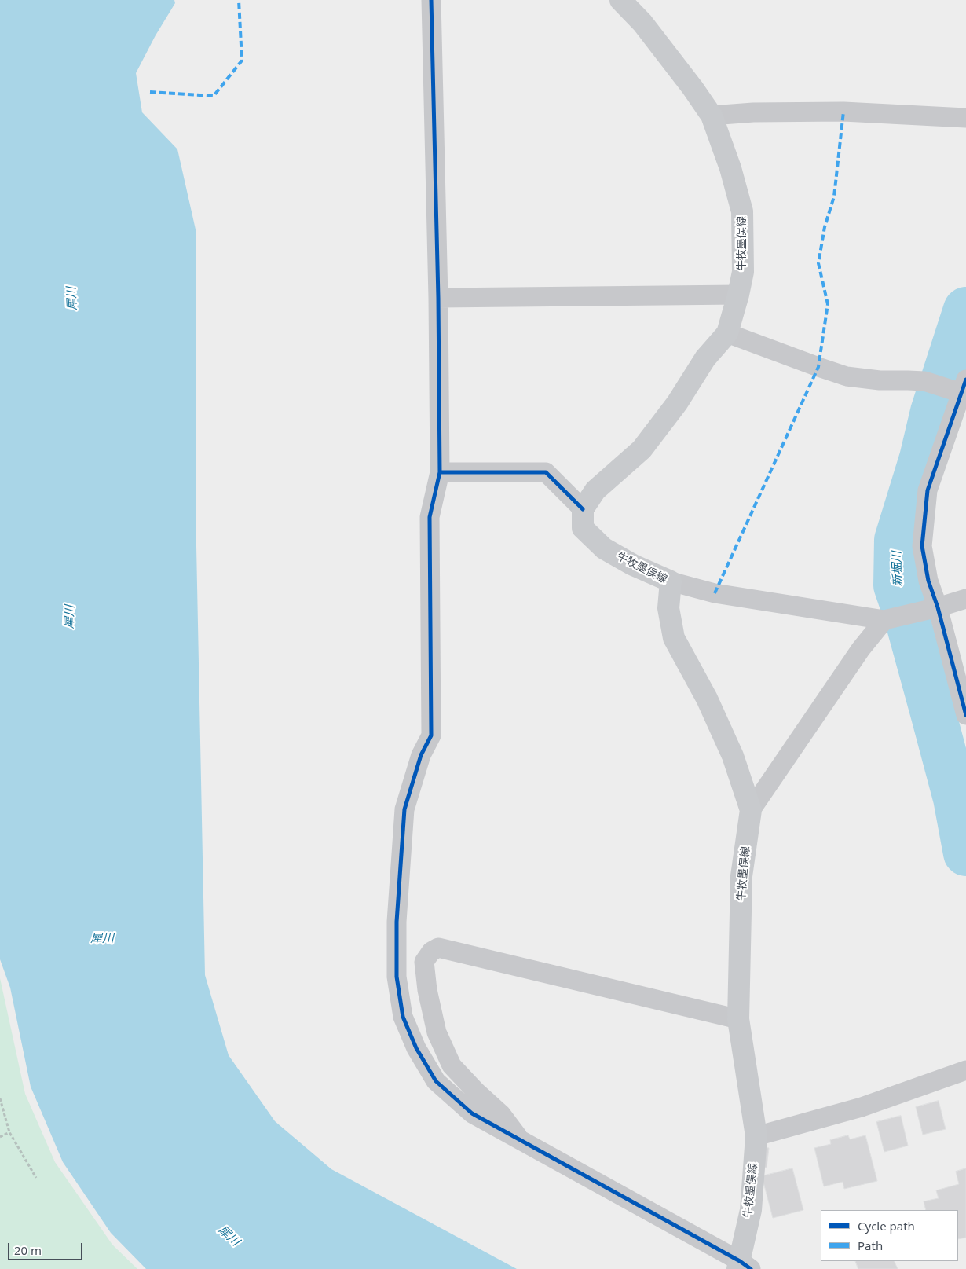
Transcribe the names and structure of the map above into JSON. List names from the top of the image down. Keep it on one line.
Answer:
{"streets":{"main road":["牛牧墨俣線"]},"water":["犀川","新堀川"],"legend":["Cycle path","Path"],"scale_bar":"20 m"}
